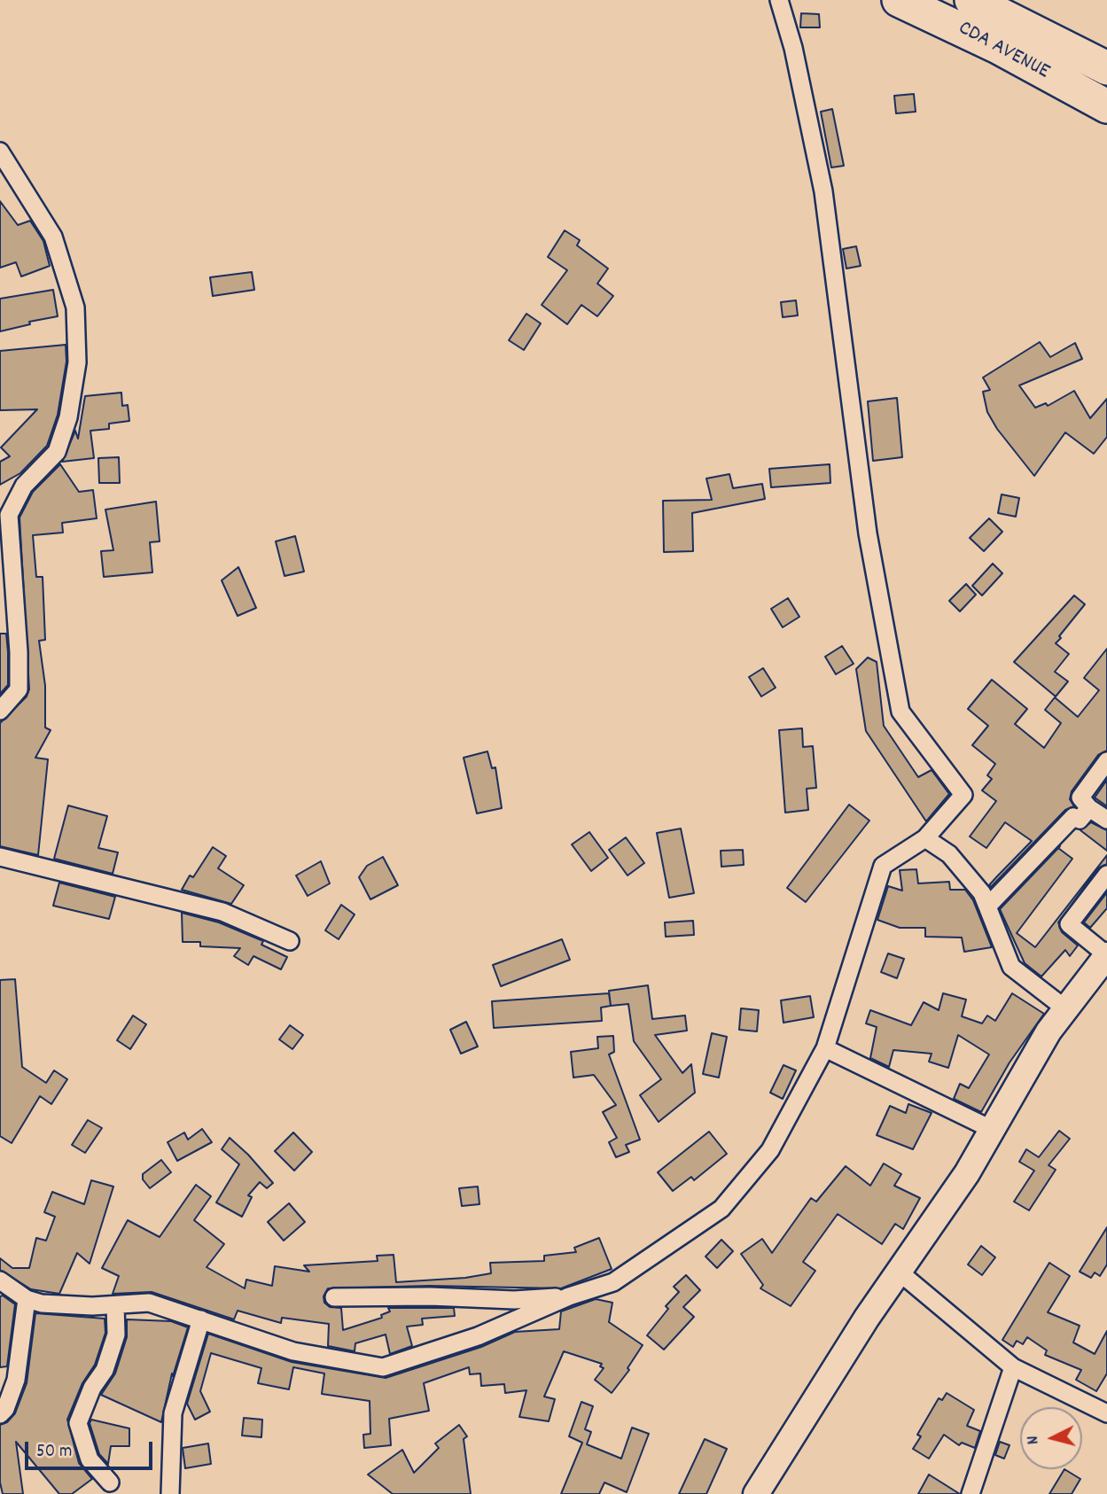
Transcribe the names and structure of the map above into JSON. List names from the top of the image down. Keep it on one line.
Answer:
{"streets":{"highway":["CDA AVENUE"]},"scale_bar":"50 m","north":"left"}
